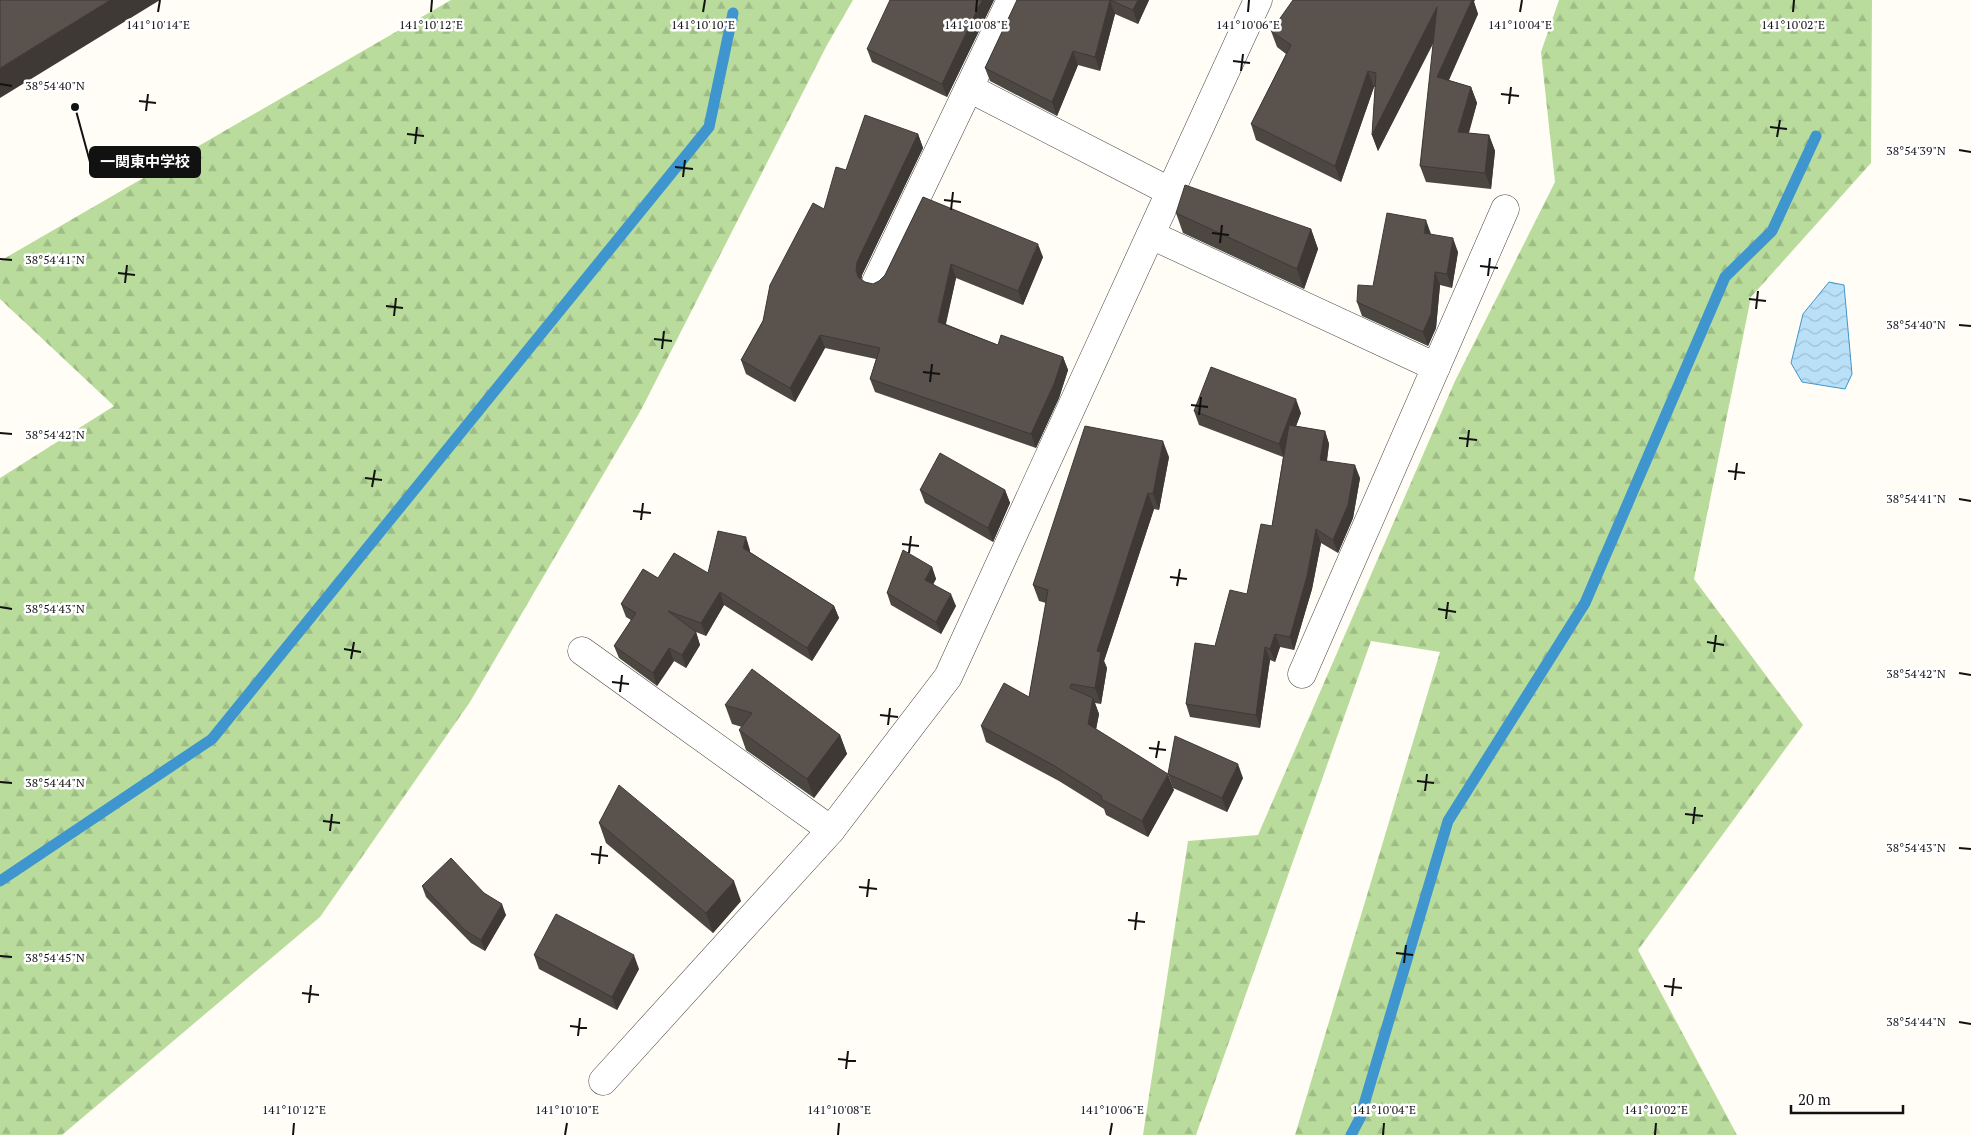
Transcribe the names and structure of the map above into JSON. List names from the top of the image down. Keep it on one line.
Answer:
{"places":["一関東中学校"],"scale_bar":"20 m","coordinates":["141°10'14\"E","141°10'12\"E","141°10'10\"E","141°10'08\"E","141°10'06\"E","141°10'04\"E","141°10'02\"E","38°54'40\"N","38°54'39\"N","38°54'41\"N","38°54'42\"N","38°54'43\"N","38°54'44\"N","38°54'45\"N"]}
